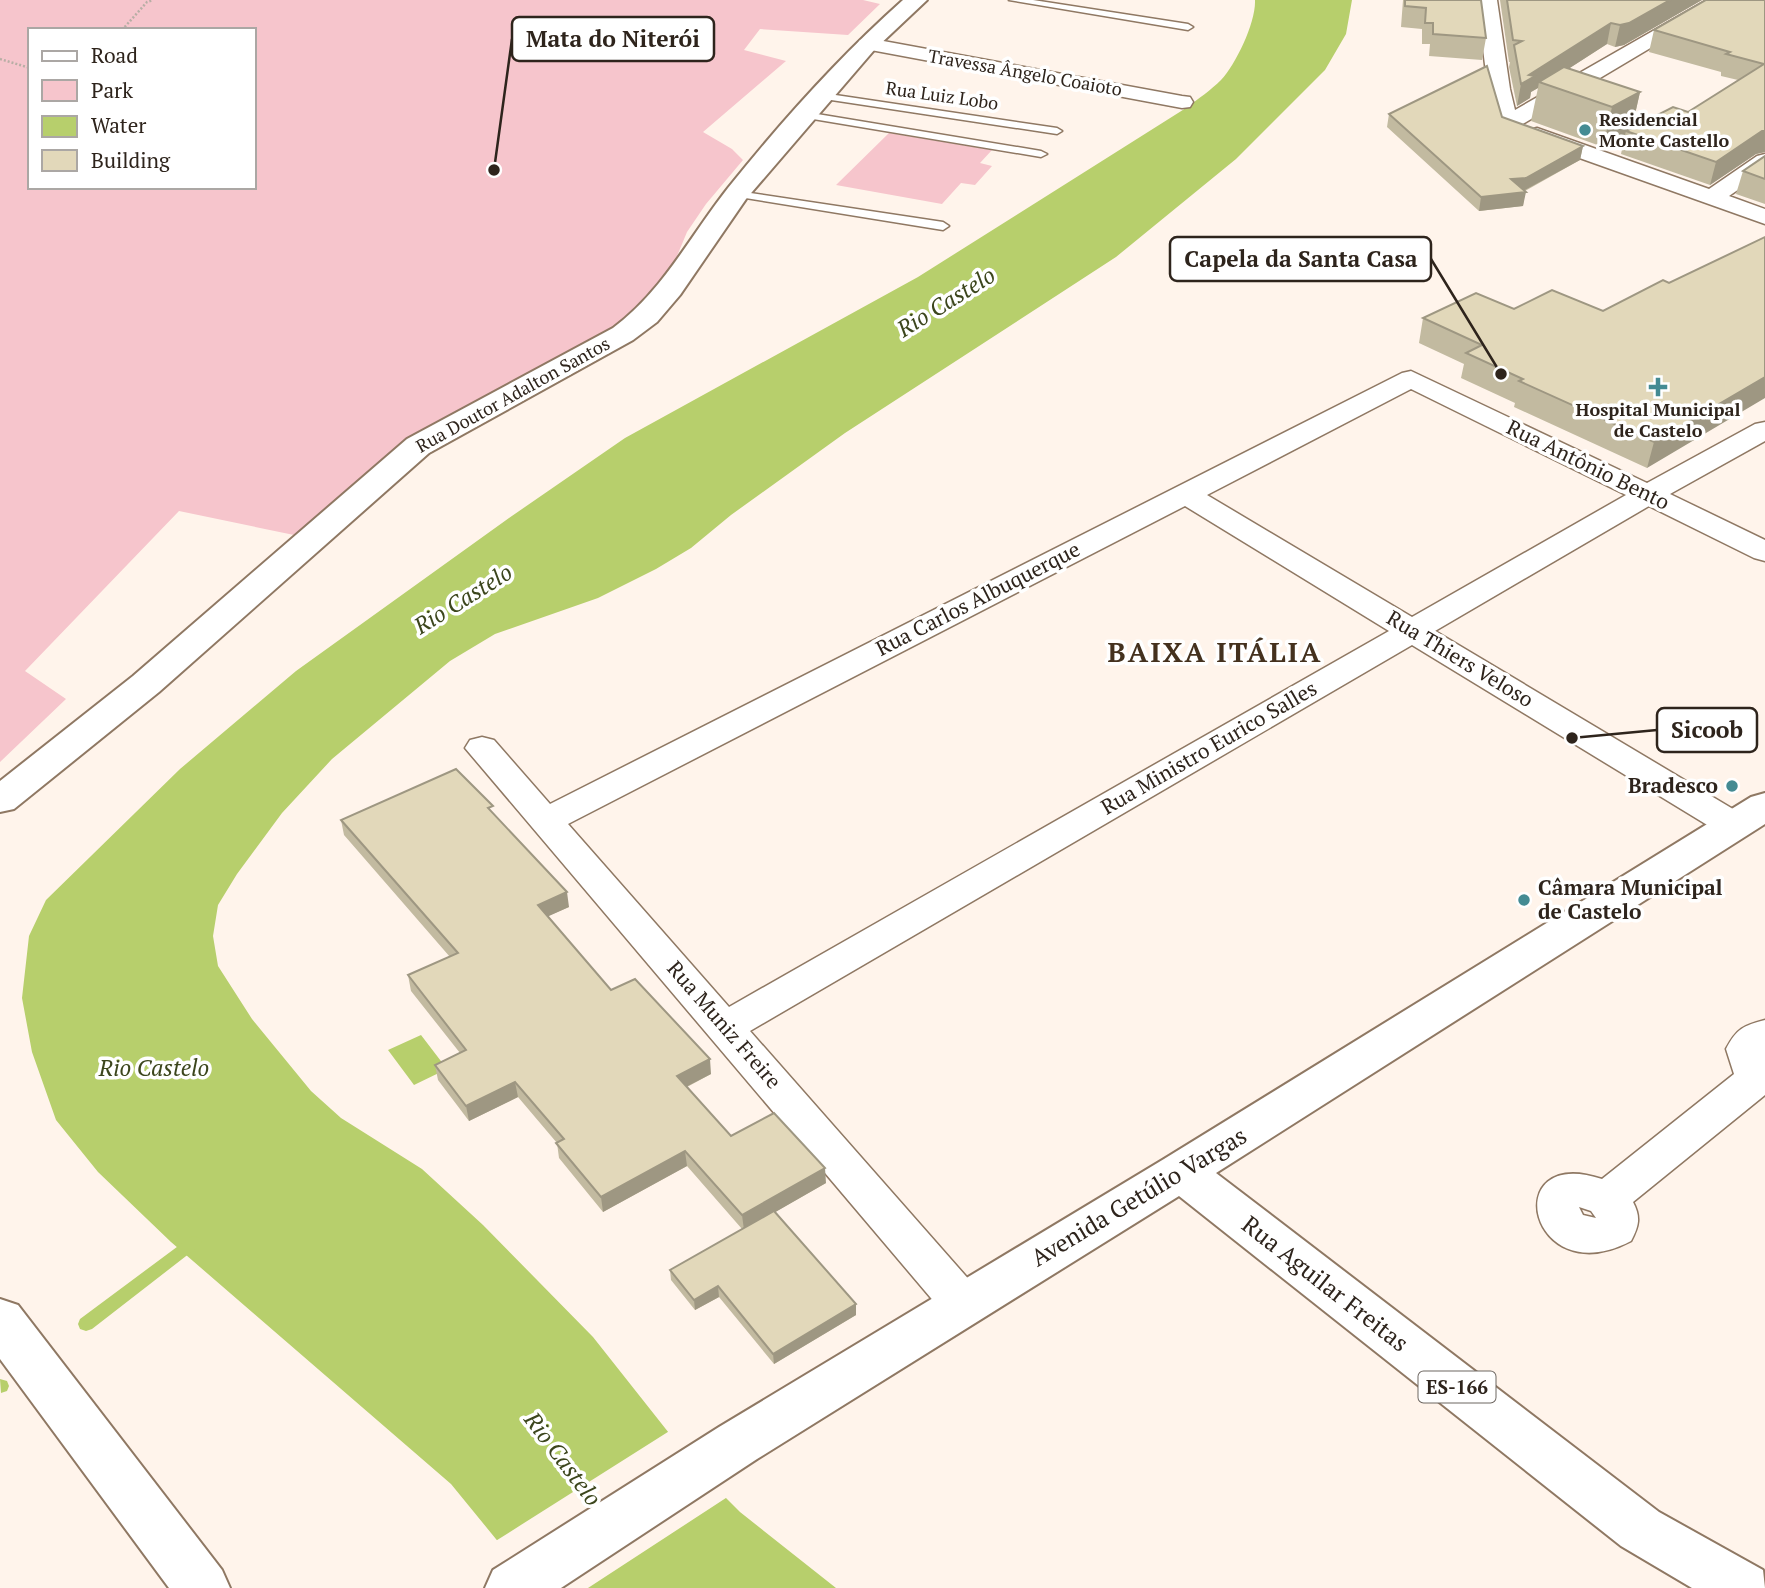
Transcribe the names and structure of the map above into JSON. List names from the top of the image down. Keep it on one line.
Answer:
{"streets":{"main road":["Rua Doutor Adalton Santos","Avenida Getúlio Vargas","Rua Aguilar Freitas","ES-166"],"street":["Travessa Ângelo Coaioto","Rua Antônio Bento","Rua Carlos Albuquerque","Rua Thiers Veloso","Rua Ministro Eurico Salles","Rua Muniz Freire"],"lane":["Rua Luiz Lobo"]},"crossings":[["Travessa Ângelo Coaioto","Rua Doutor Adalton Santos"],["Rua Luiz Lobo","Rua Doutor Adalton Santos"],["Rua Antônio Bento","Rua Carlos Albuquerque"],["Rua Antônio Bento","Rua Ministro Eurico Salles"],["Rua Carlos Albuquerque","Rua Thiers Veloso"],["Rua Carlos Albuquerque","Rua Muniz Freire"],["Rua Thiers Veloso","Rua Ministro Eurico Salles"],["Rua Thiers Veloso","Avenida Getúlio Vargas"],["Rua Ministro Eurico Salles","Rua Muniz Freire"],["Rua Muniz Freire","Avenida Getúlio Vargas"],["Avenida Getúlio Vargas","Rua Aguilar Freitas"]],"districts":["BAIXA ITÁLIA"],"water":["Rio Castelo"],"places":{"other":["Residencial Monte Castello","Mata do Niterói","Capela da Santa Casa","Sicoob","Bradesco","Câmara Municipal de Castelo"],"health":["Hospital Municipal de Castelo"]},"legend":["Road","Park","Water","Building"]}
